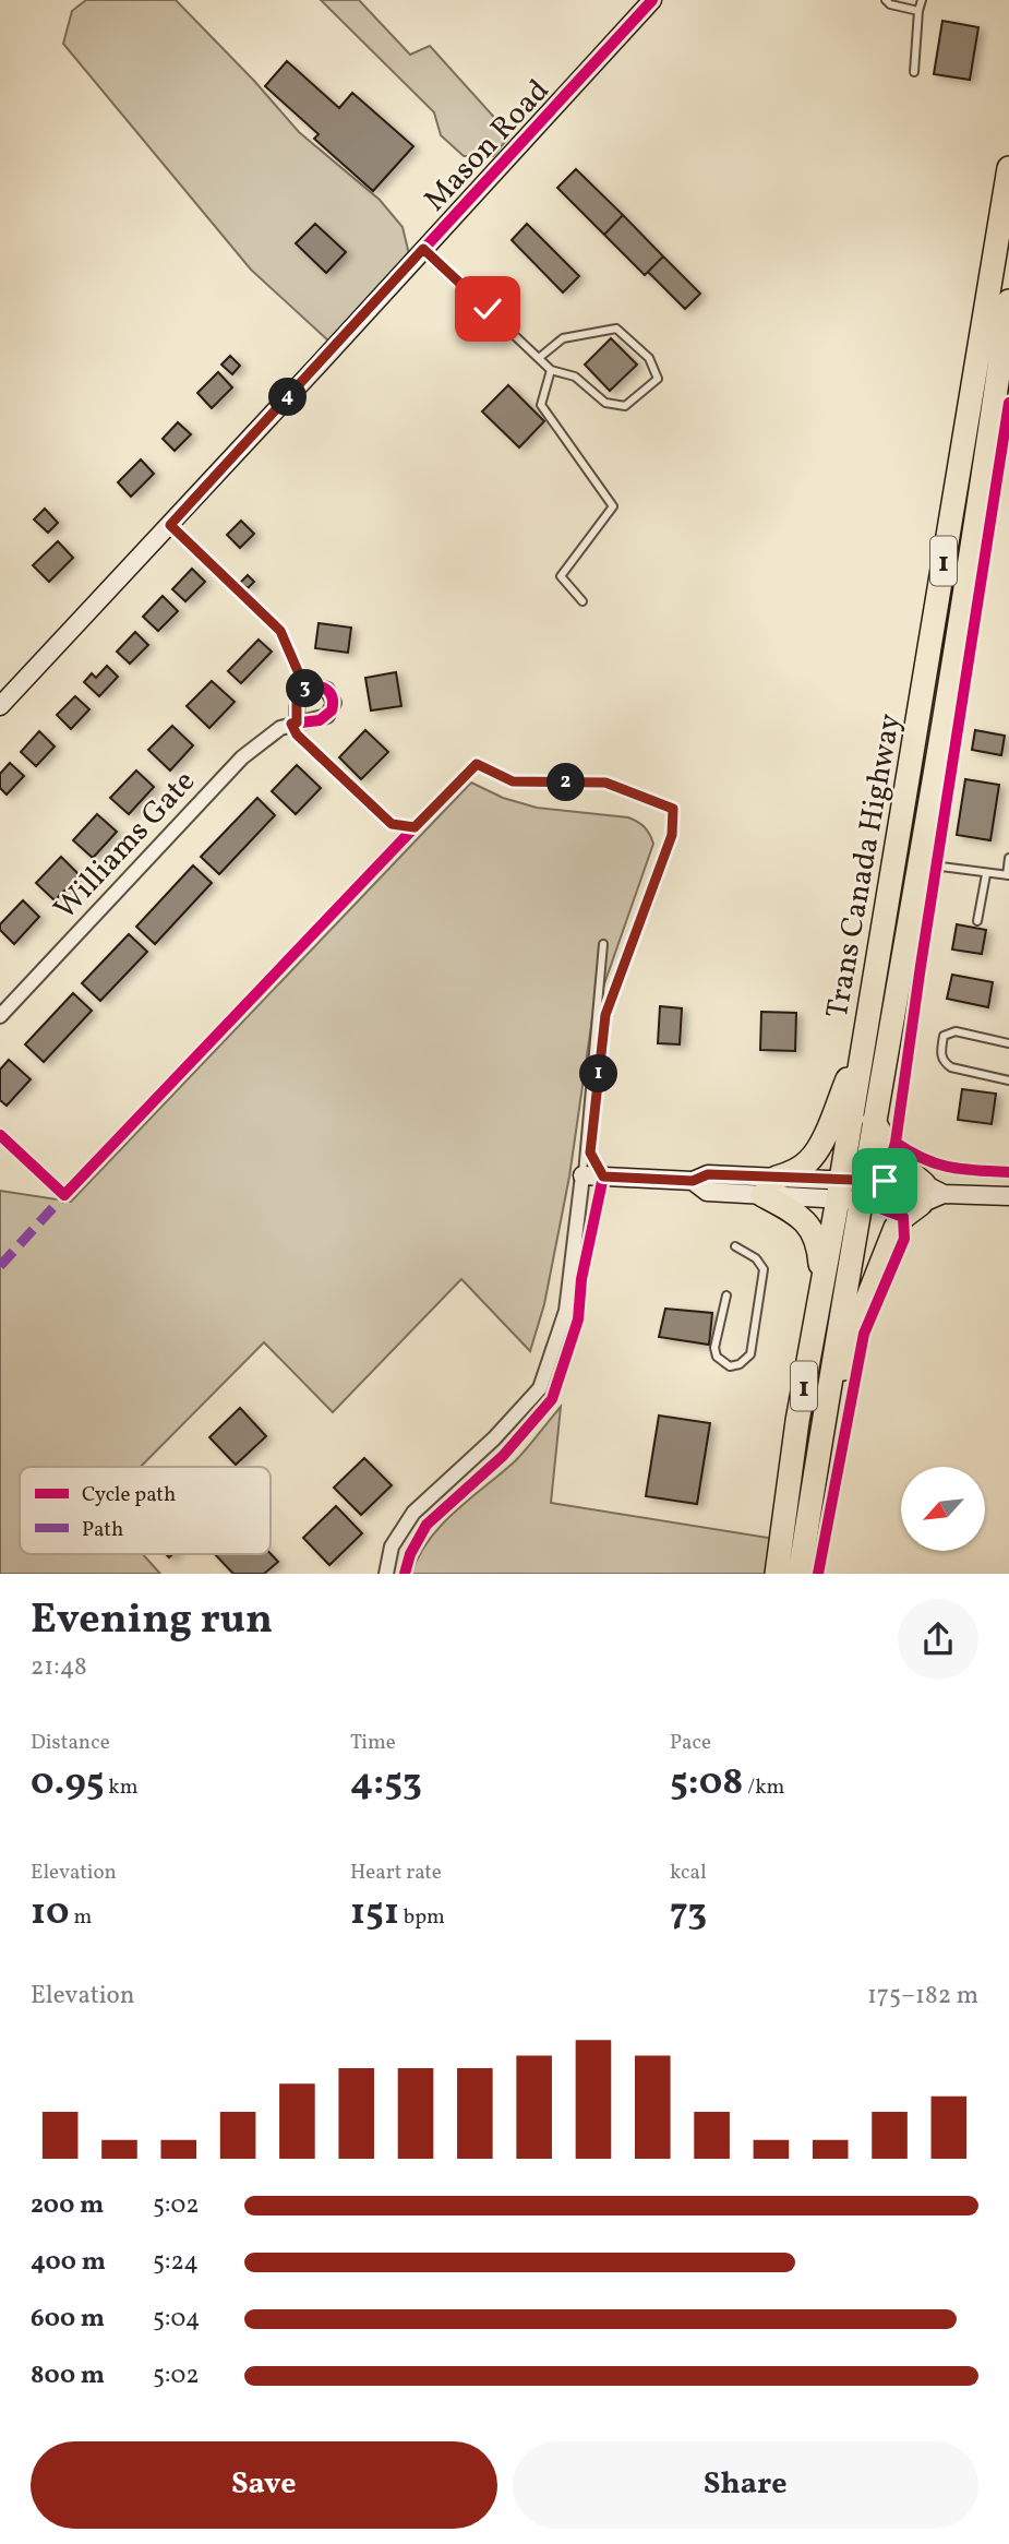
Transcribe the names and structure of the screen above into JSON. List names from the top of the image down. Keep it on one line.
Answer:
{"streets":{"highway":["1","Trans Canada Highway"],"street":["Mason Road","Williams Gate"]},"legend":["Cycle path","Path"],"north":"bottom left","page":{"pins":["4","3","2","1"],"heading":["Evening run","21:48"],"stats":[["Distance","0.95 km"],["Time","4:53"],["Pace","5:08 /km"],["Elevation","10 m"],["Heart rate","151 bpm"],["kcal","73"]],"chart":["Elevation","175–182 m"],"list":[{"name":"200 m","note":"5:02"},{"name":"400 m","note":"5:24"},{"name":"600 m","note":"5:04"},{"name":"800 m","note":"5:02"}],"buttons":["Save","Share"]}}
